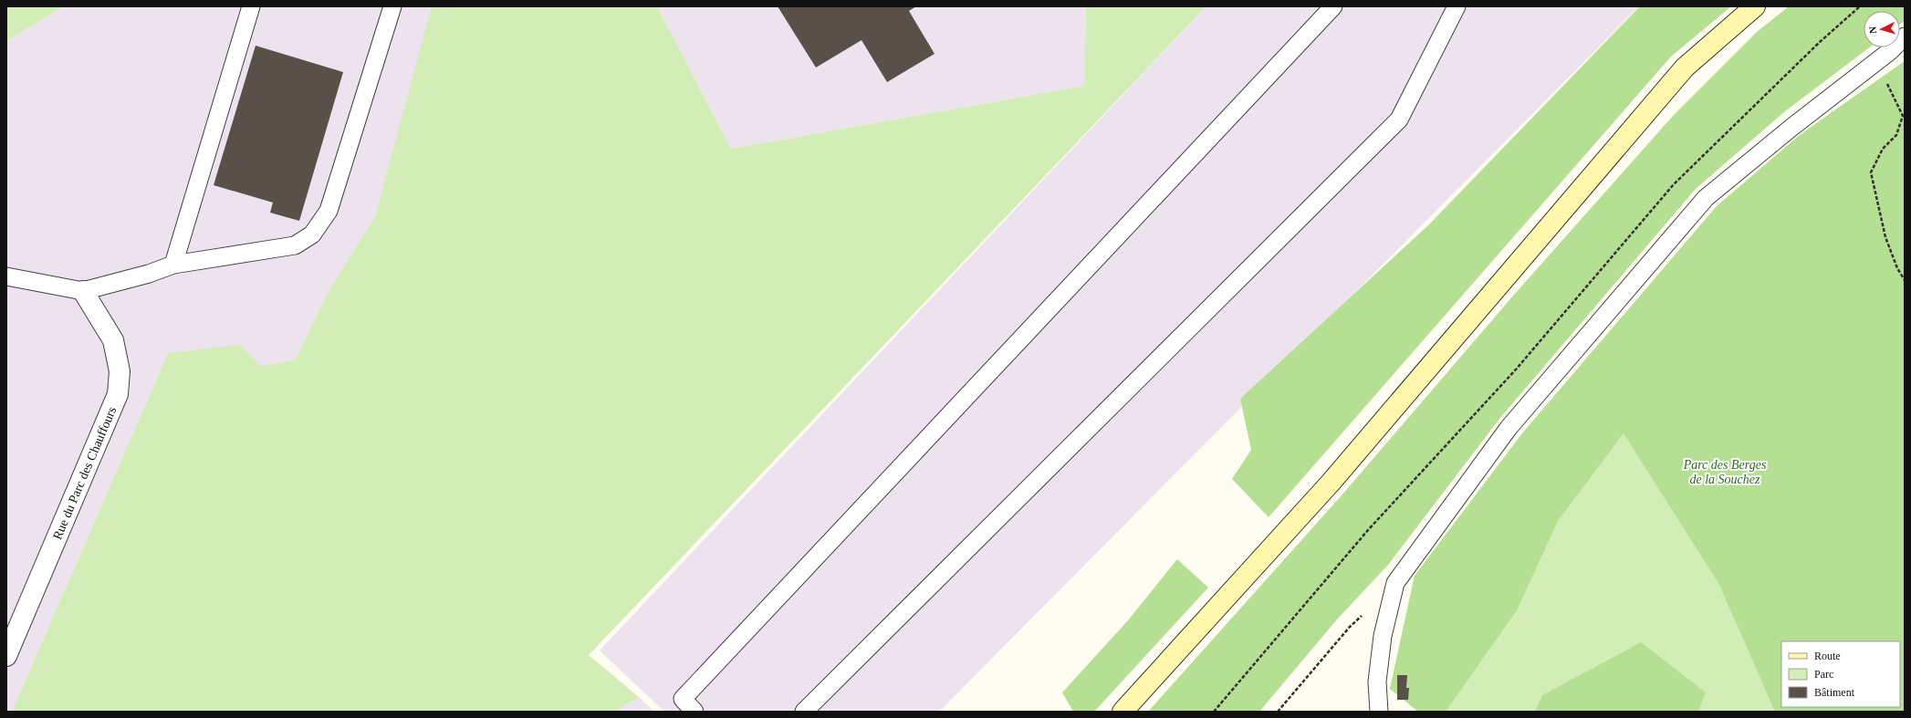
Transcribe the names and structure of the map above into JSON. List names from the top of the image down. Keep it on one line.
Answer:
{"streets":{"street":["Rue du Parc des Chauffours"]},"parks":["Parc des Berges de la Souchez"],"legend":["Route","Parc","Bâtiment"],"north":"left"}
